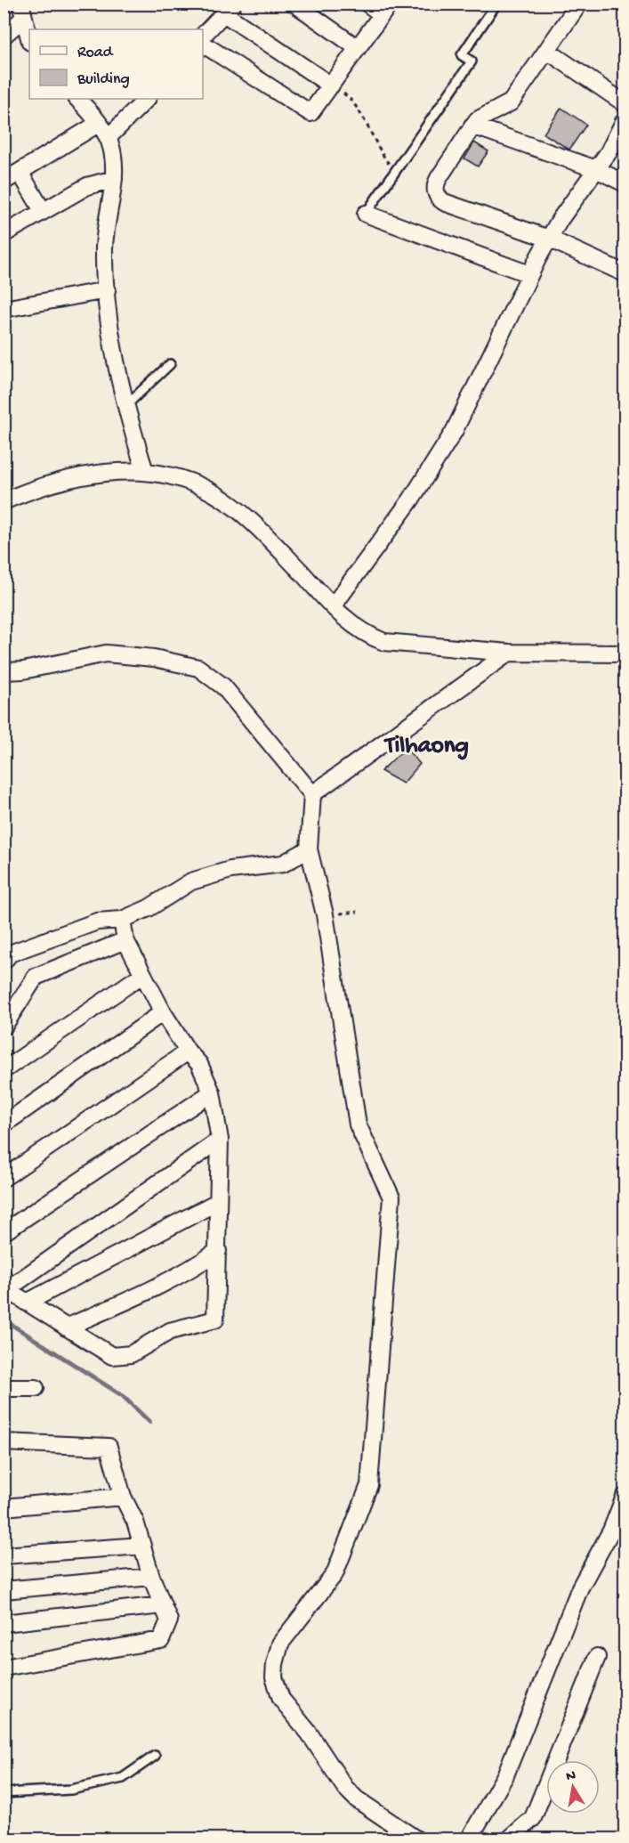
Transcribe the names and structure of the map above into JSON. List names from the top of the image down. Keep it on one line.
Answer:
{"districts":["Tilhaong"],"legend":["Road","Building"],"north":"top"}
